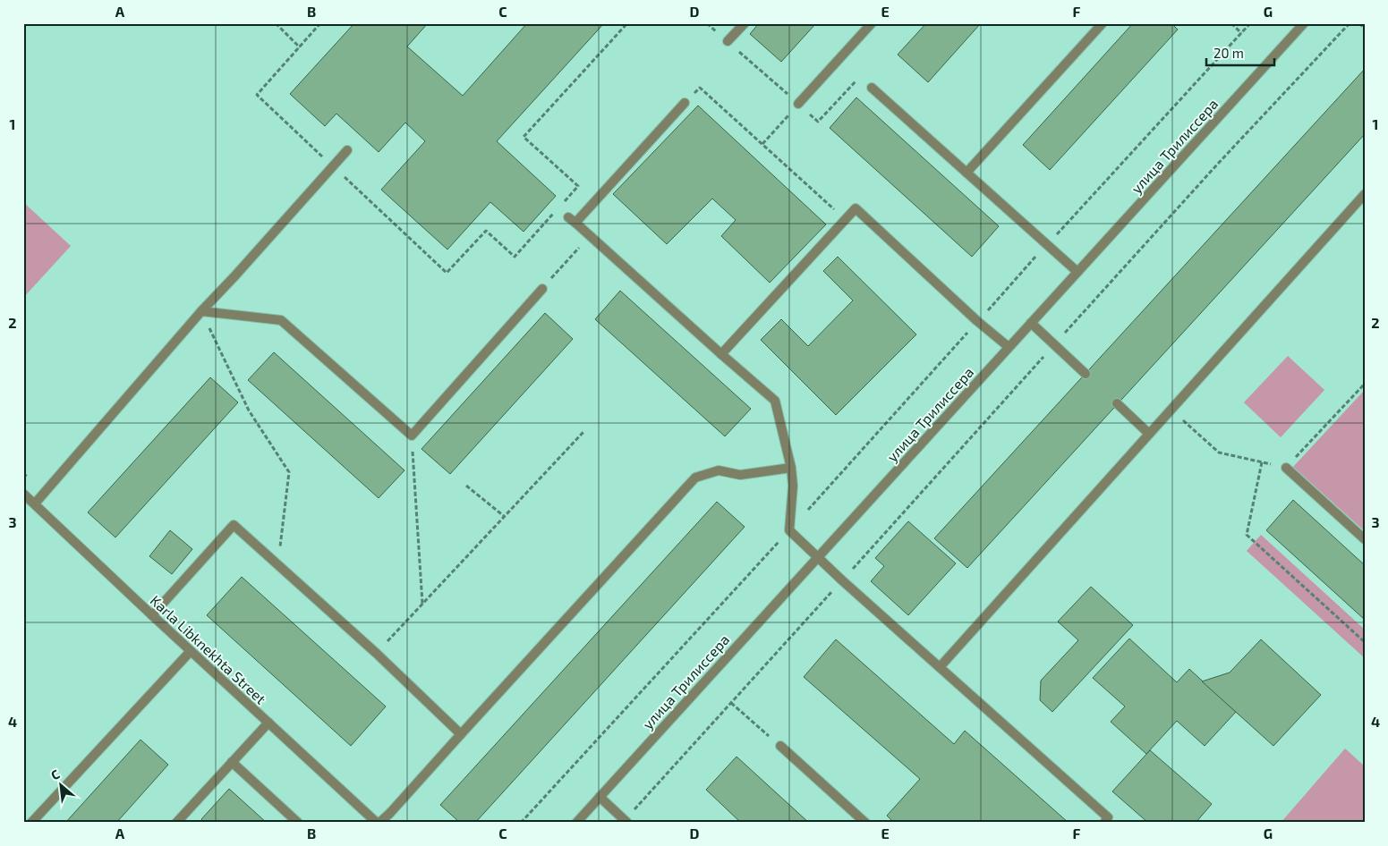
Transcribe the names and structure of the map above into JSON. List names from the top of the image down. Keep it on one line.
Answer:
{"streets":{"street":["улица Трилиссера","Karla Libknekhta Street"]},"scale_bar":"20 m","north":"top left","grid":{"columns":["A","B","C","D","E","F","G"],"rows":["1","2","3","4"]}}
